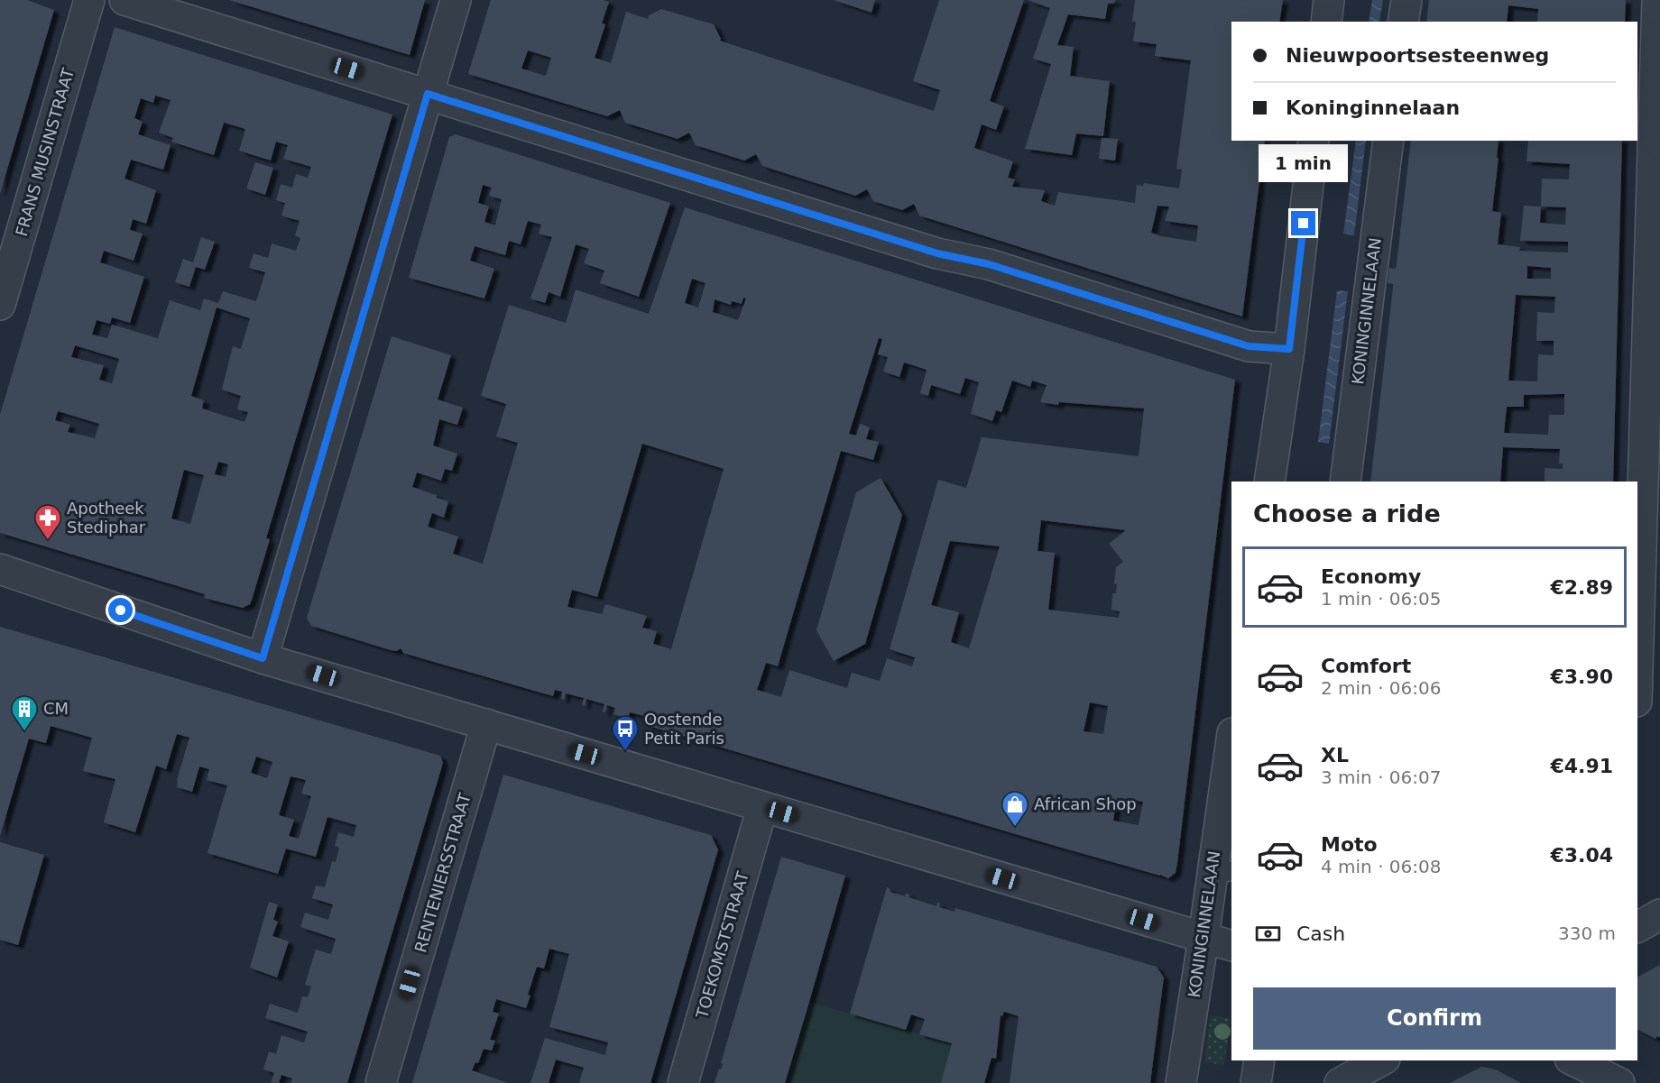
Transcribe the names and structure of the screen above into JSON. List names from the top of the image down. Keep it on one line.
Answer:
{"streets":{"street":["FRANS MUSINSTRAAT","KONINGINNELAAN","RENTENIERSSTRAAT","TOEKOMSTSTRAAT"]},"places":{"pharmacy":["Apotheek Stediphar"],"building":["CM"],"bus stop":["Oostende Petit Paris"],"shop":["African Shop"]},"page":{"banner":["Nieuwpoortsesteenweg","Koninginnelaan"],"bubble":"1 min","heading":"Choose a ride","list":[{"name":"Economy","note":"1 min · 06:05","value":"€2.89"},{"name":"Comfort","note":"2 min · 06:06","value":"€3.90"},{"name":"XL","note":"3 min · 06:07","value":"€4.91"},{"name":"Moto","note":"4 min · 06:08","value":"€3.04"}],"pay":["Cash","330 m"],"buttons":"Confirm"}}
